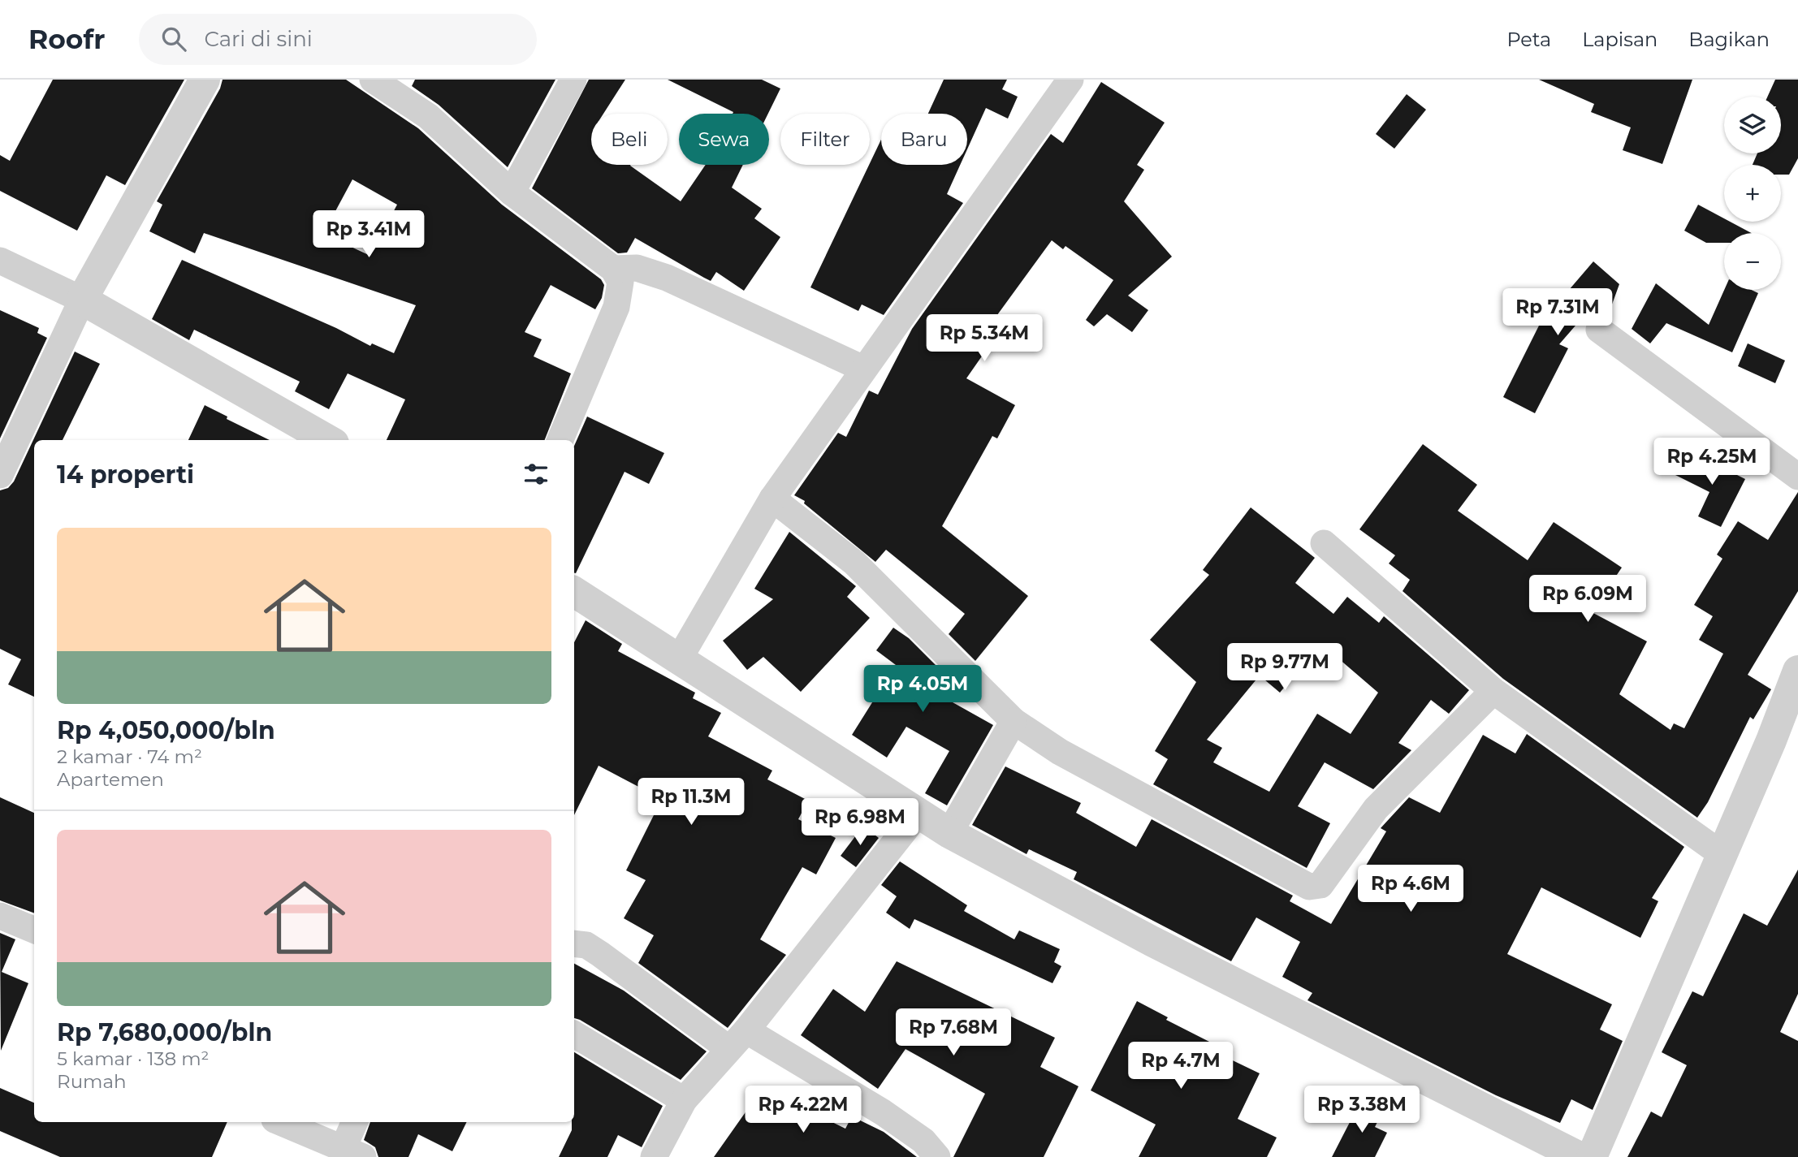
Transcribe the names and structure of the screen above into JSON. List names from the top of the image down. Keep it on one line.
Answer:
{"page":{"header":"Roofr","search":"Cari di sini","nav":["Peta","Lapisan","Bagikan"],"map_buttons":["+","−"],"chip":["Beli","Sewa","Filter","Baru"],"price":["Rp 3.41M","Rp 7.31M","Rp 5.34M","Rp 4.25M","Rp 6.09M","Rp 9.77M","Rp 4.05M","Rp 11.3M","Rp 6.98M","Rp 4.6M","Rp 7.68M","Rp 4.7M","Rp 4.22M","Rp 3.38M"],"heading":"14 properti","list":[{"name":"Rp 4,050,000/bln","note":"2 kamar · 74 m² · Apartemen"},{"name":"Rp 7,680,000/bln","note":"5 kamar · 138 m² · Rumah"}]}}
